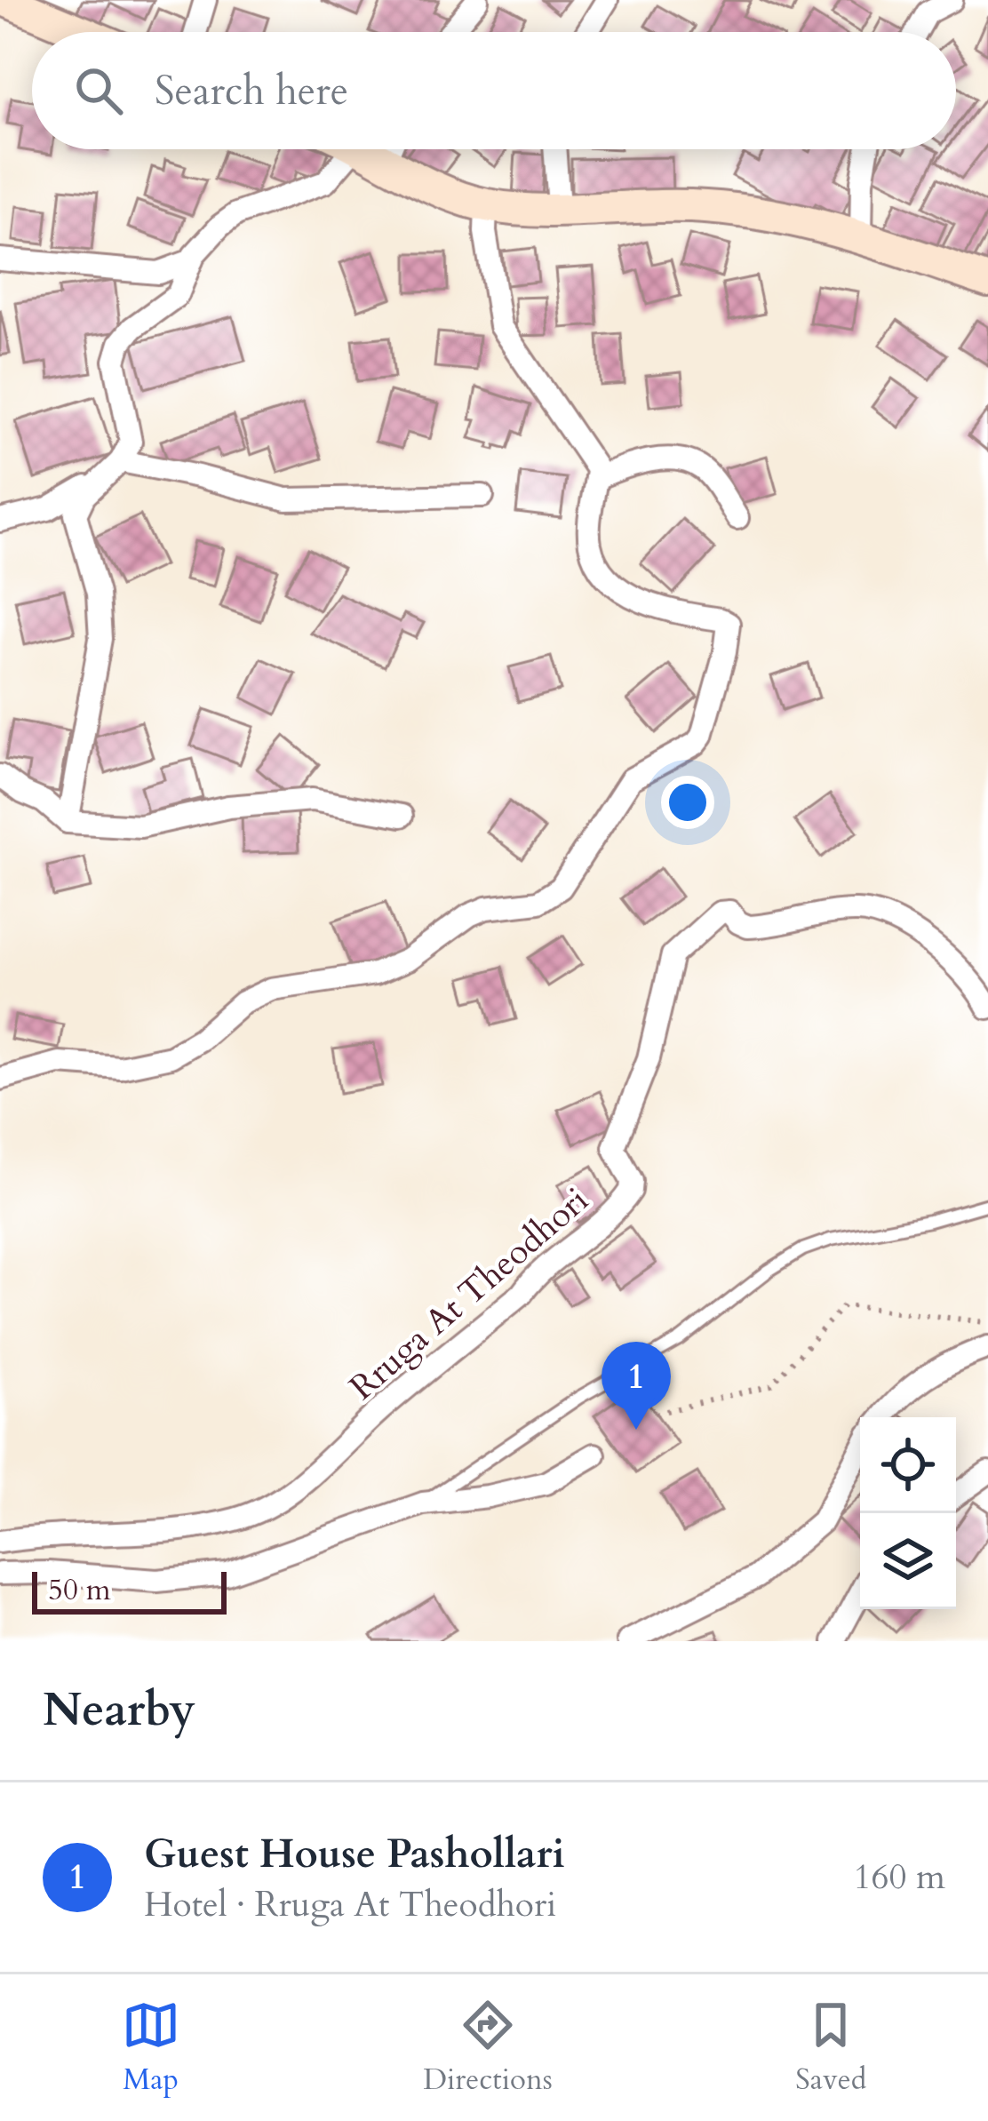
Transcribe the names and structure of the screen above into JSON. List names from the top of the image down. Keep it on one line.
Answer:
{"streets":{"street":["Rruga At Theodhori"]},"scale_bar":"50 m","page":{"search":"Search here","pins":"1","scale":"50 m","heading":"Nearby","list":[{"mark":"1","name":"Guest House Pashollari","note":"Hotel · Rruga At Theodhori","value":"160 m"}],"nav":["Map","Directions","Saved"]}}
